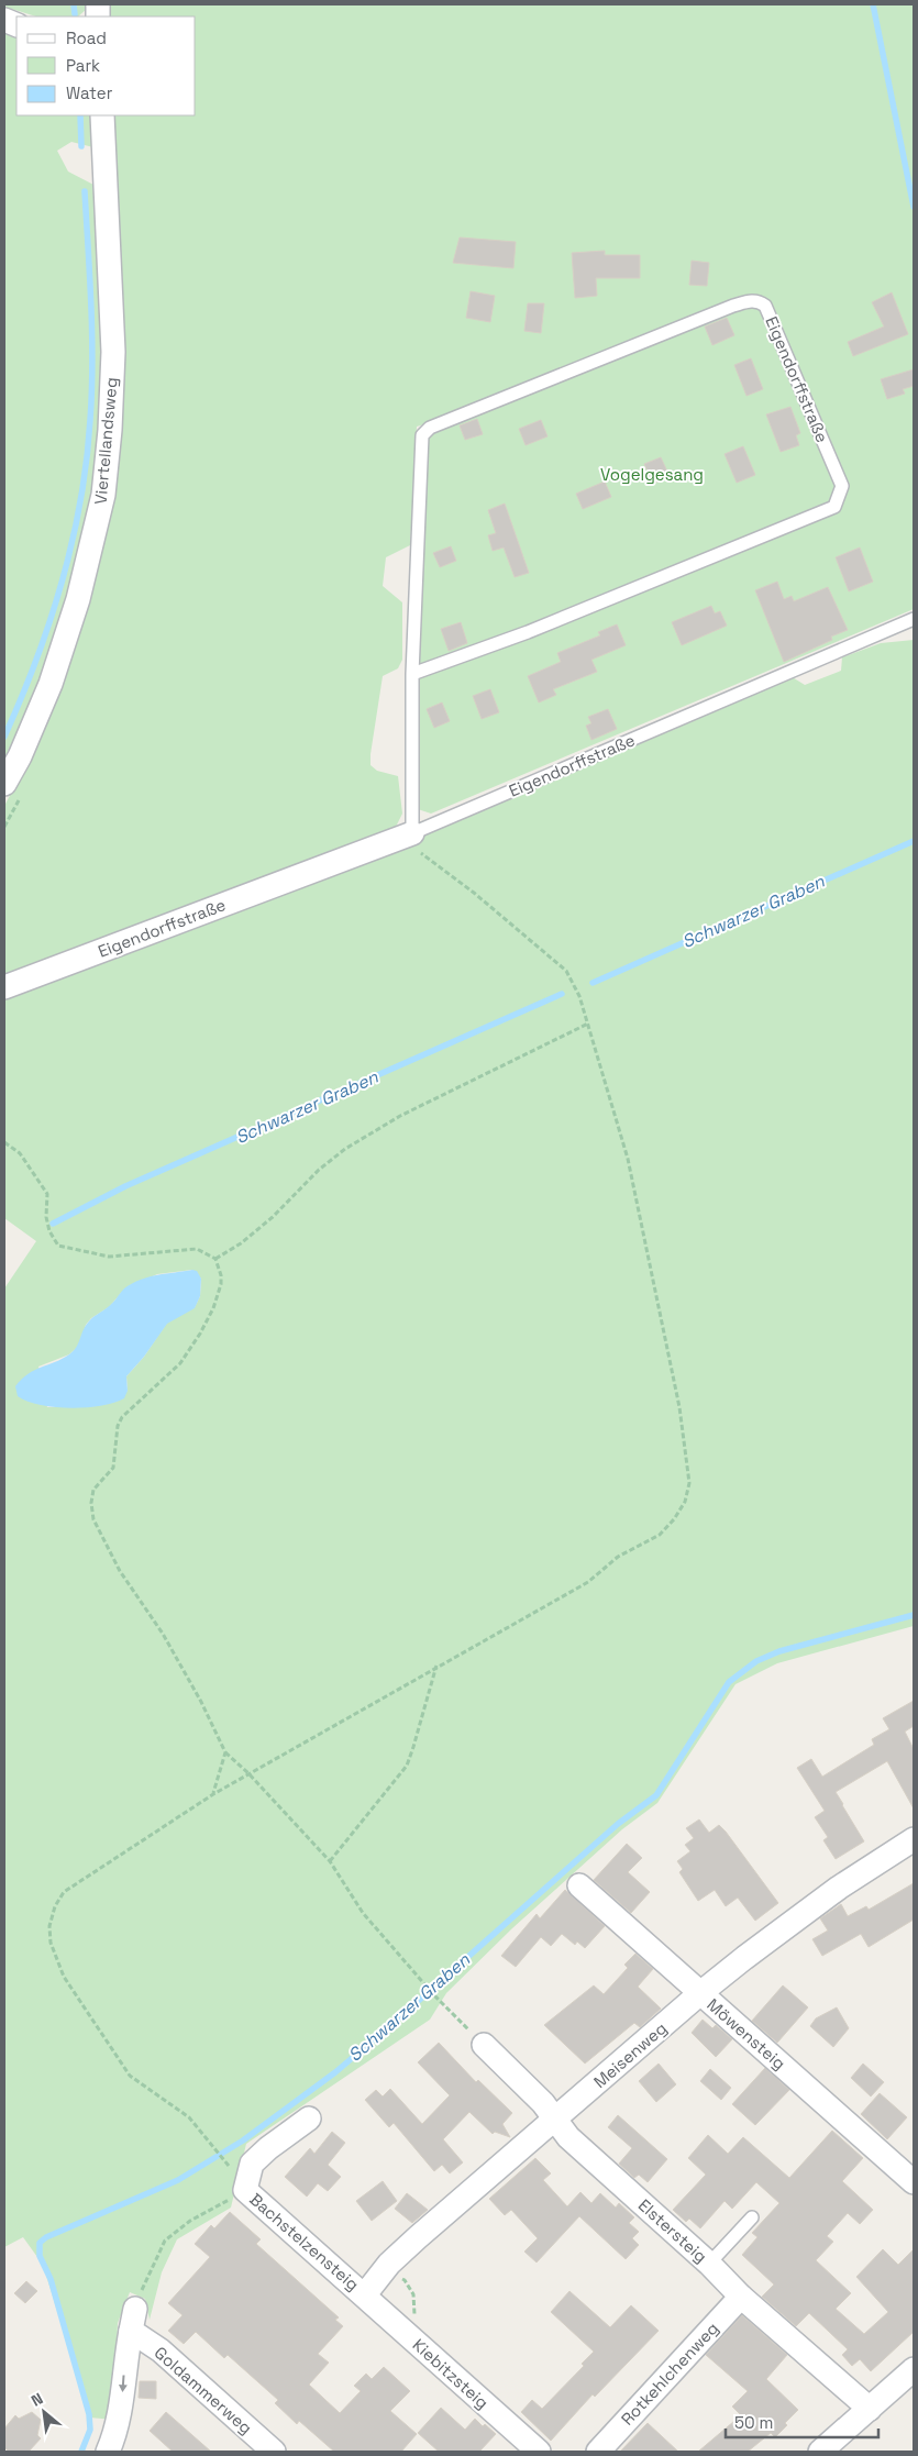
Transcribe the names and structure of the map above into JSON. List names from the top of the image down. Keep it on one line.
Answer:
{"streets":{"street":["Eigendorffstraße","Viertellandsweg","Möwensteig","Meisenweg","Elstersteig","Bachstelzensteig","Kiebitzsteig","Rotkehlchenweg","Goldammerweg"]},"crossings":[["Möwensteig","Meisenweg"],["Meisenweg","Elstersteig"],["Meisenweg","Bachstelzensteig"],["Meisenweg","Kiebitzsteig"],["Elstersteig","Rotkehlchenweg"],["Bachstelzensteig","Kiebitzsteig"]],"one_way":["Goldammerweg"],"water":["Schwarzer Graben"],"parks":["Vogelgesang"],"legend":["Road","Park","Water"],"scale_bar":"50 m","north":"top left"}
